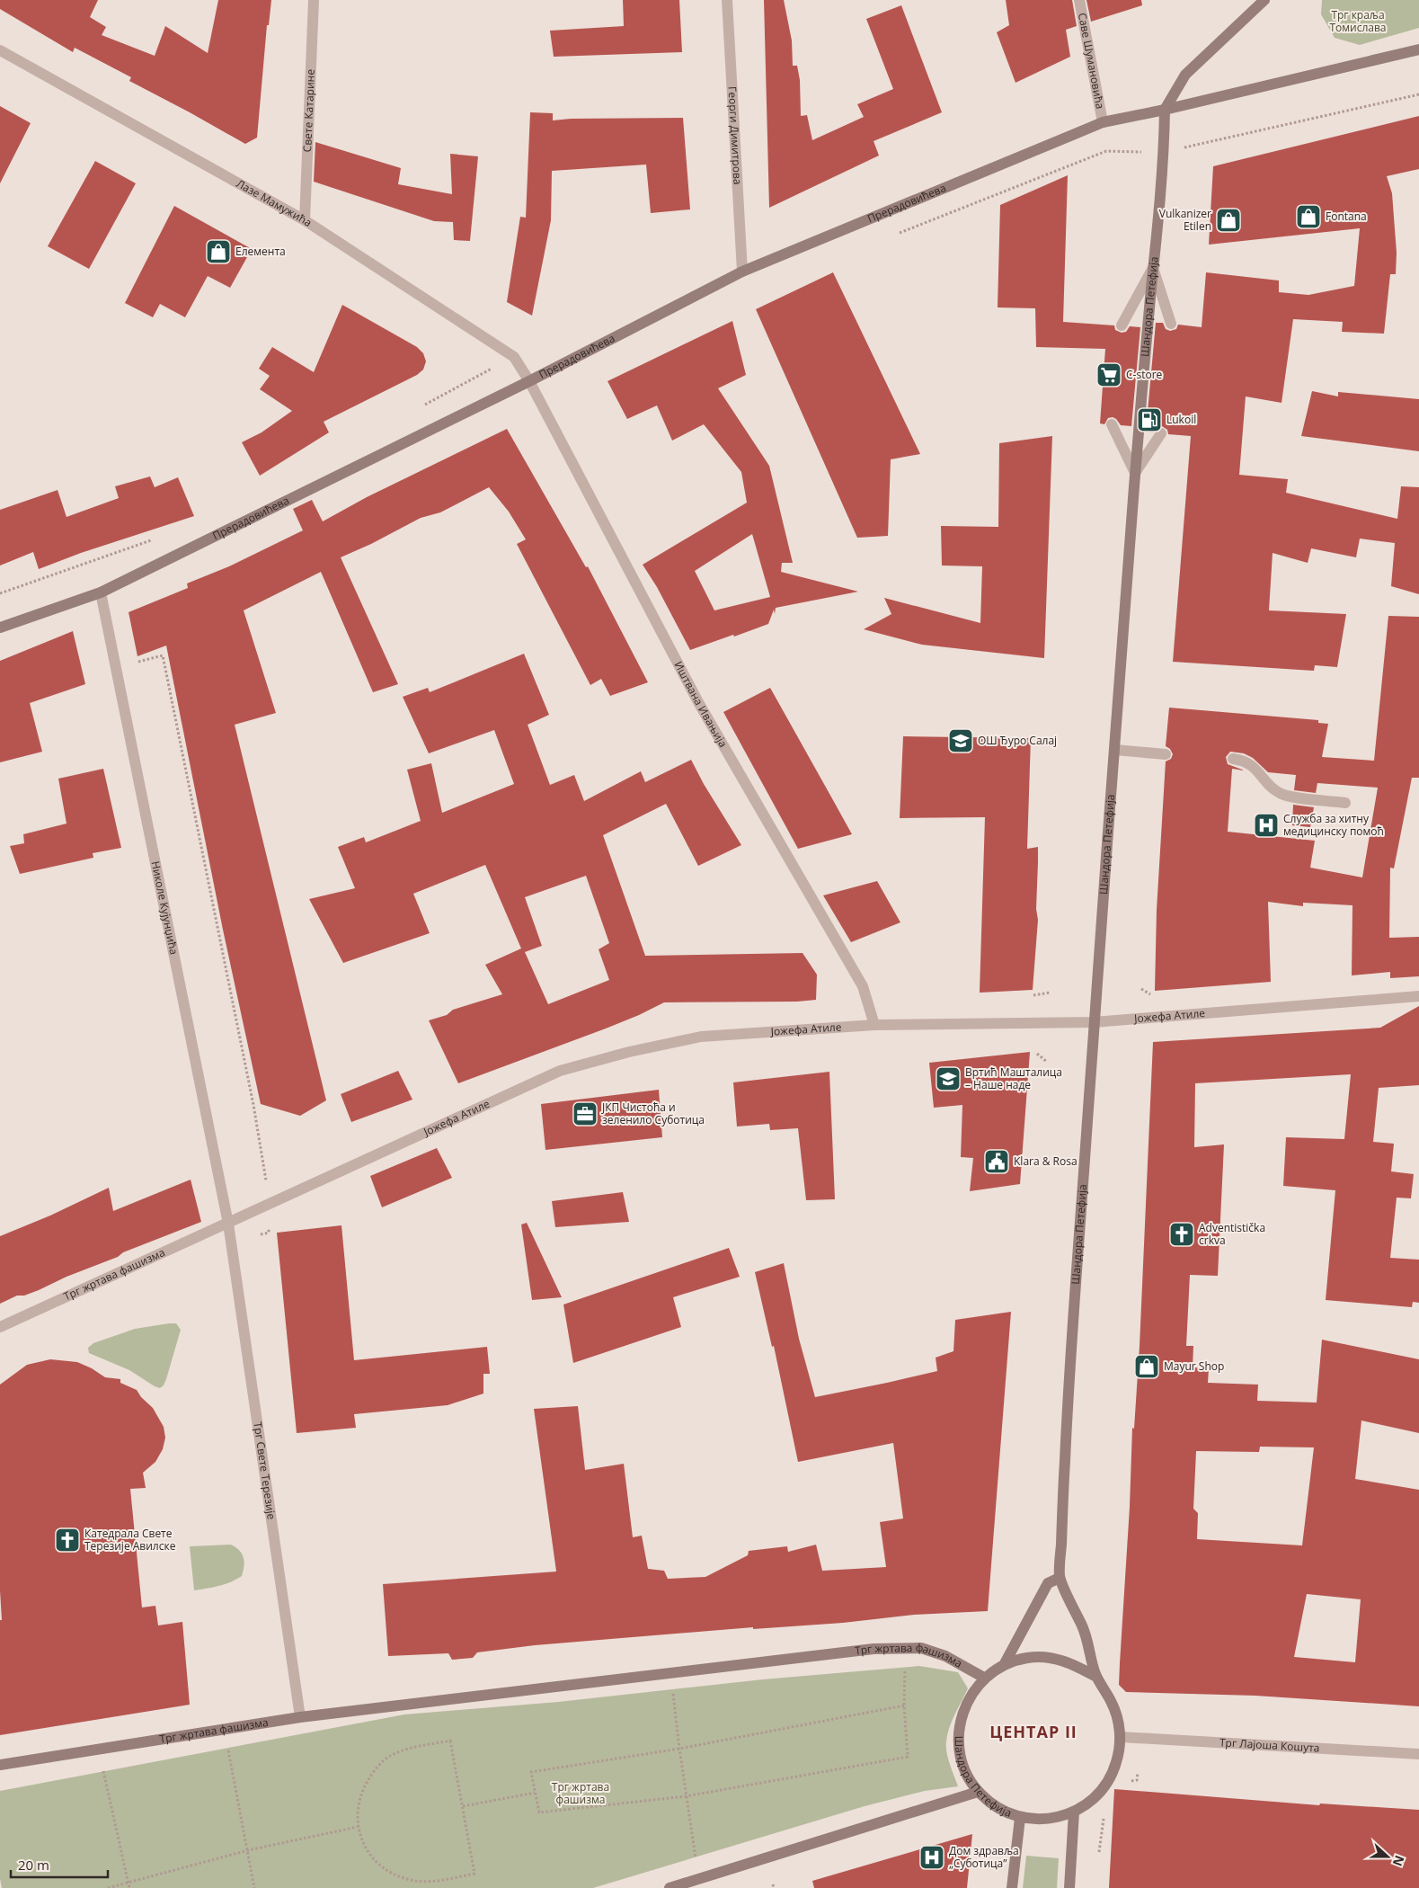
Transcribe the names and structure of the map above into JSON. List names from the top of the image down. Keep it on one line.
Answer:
{"streets":{"street":["Саве Шумановића","Свете Катарине","Георги Димитрова","Прерадовићева","Лазе Мамужића","Шандора Петефија","Иштвана Ивањија","Николе Кујунџића","Јожефа Атиле","Трг жртава фашизма","Трг Свете Терезије","Трг Лајоша Кошута"]},"crossings":[["Саве Шумановића","Прерадовићева"],["Свете Катарине","Лазе Мамужића"],["Георги Димитрова","Прерадовићева"],["Прерадовићева","Лазе Мамужића"],["Прерадовићева","Шандора Петефија"],["Прерадовићева","Иштвана Ивањија"],["Прерадовићева","Николе Кујунџића"],["Лазе Мамужића","Иштвана Ивањија"],["Шандора Петефија","Јожефа Атиле"],["Шандора Петефија","Трг жртава фашизма"],["Шандора Петефија","Трг Лајоша Кошута"],["Иштвана Ивањија","Јожефа Атиле"],["Николе Кујунџића","Јожефа Атиле"],["Николе Кујунџића","Трг жртава фашизма"],["Николе Кујунџића","Трг Свете Терезије"],["Јожефа Атиле","Трг жртава фашизма"],["Јожефа Атиле","Трг Свете Терезије"],["Трг жртава фашизма","Трг Свете Терезије"]],"districts":["ЦЕНТАР II"],"parks":["Трг краља Томислава","Трг жртава фашизма"],"places":{"shop":["Fontana","Vulkanizer Etilen","Елемента","Mayur Shop"],"supermarket":["C-store"],"fuel station":["Lukoil"],"school or university":["ОШ Ђуро Салај","Вртић Машталица – Наше наде"],"hospital":["Служба за хитну медицинску помоћ","Дом здравља „Суботица”"],"office":["ЈКП Чистоћа и зеленило Суботица"],"public building":["Klara & Rosa"],"church":["Adventistička crkva","Катедрала Свете Терезије Авилске"]},"scale_bar":"20 m","north":"right"}
